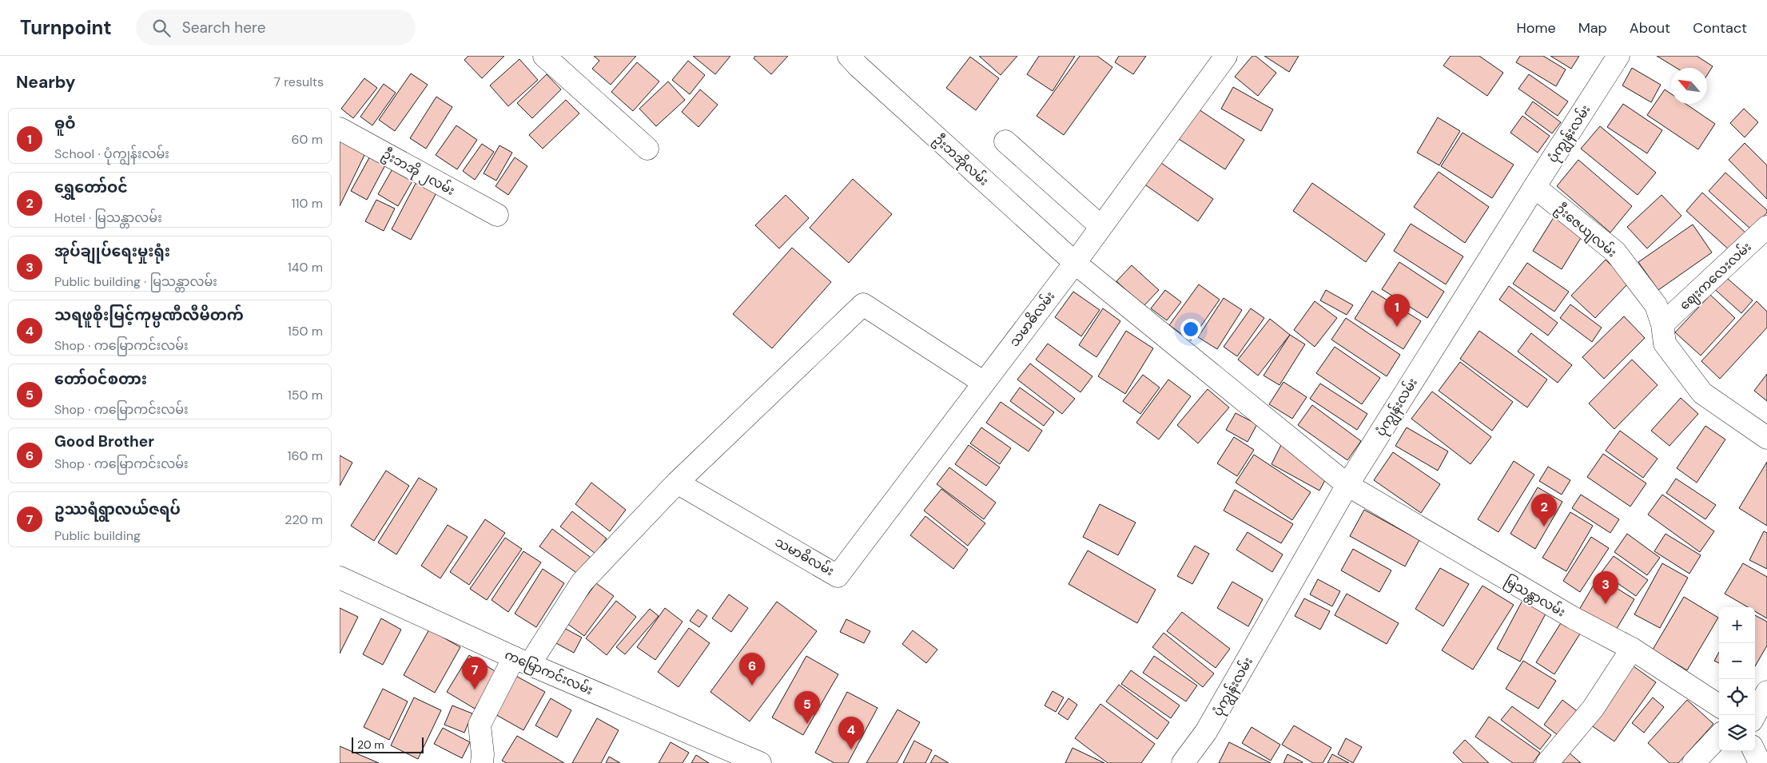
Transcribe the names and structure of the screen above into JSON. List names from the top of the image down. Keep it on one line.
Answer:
{"streets":{"street":["ပုံကျွန်းလမ်း","ဦးဘအိုလမ်း","ဦးဘအို ၂လမ်း","ဦးဇေယျလမ်း","ဈေးကလေးလမ်း","သမာဓိလမ်း","မြသန္တာလမ်း","ကမြောကင်းလမ်း"]},"crossings":[["ပုံကျွန်းလမ်း","ဦးဇေယျလမ်း"],["ပုံကျွန်းလမ်း","မြသန္တာလမ်း"],["ဦးဘအိုလမ်း","သမာဓိလမ်း"],["ဦးဇေယျလမ်း","ဈေးကလေးလမ်း"]],"scale_bar":"20 m","north":"top left","page":{"header":"Turnpoint","search":"Search here","nav":["Home","Map","About","Contact"],"heading":["Nearby","7 results"],"list":[{"mark":"1","name":"ဓူဝံ","note":"School · ပုံကျွန်းလမ်း","value":"60 m"},{"mark":"2","name":"ရွှေတော်ဝင်","note":"Hotel · မြသန္တာလမ်း","value":"110 m"},{"mark":"3","name":"အုပ်ချုပ်ရေးမှုးရုံး","note":"Public building · မြသန္တာလမ်း","value":"140 m"},{"mark":"4","name":"သရဖူစိုးမြင့်ကုမ္ပဏီလီမိတက်","note":"Shop · ကမြောကင်းလမ်း","value":"150 m"},{"mark":"5","name":"တော်ဝင်စတား","note":"Shop · ကမြောကင်းလမ်း","value":"150 m"},{"mark":"6","name":"Good Brother","note":"Shop · ကမြောကင်းလမ်း","value":"160 m"},{"mark":"7","name":"ဥဿရံရွာလယ်ဇရပ်","note":"Public building","value":"220 m"}],"pins":["1","2","3","6","7","5","4"],"map_buttons":["+","−"],"scale":"20 m"}}
